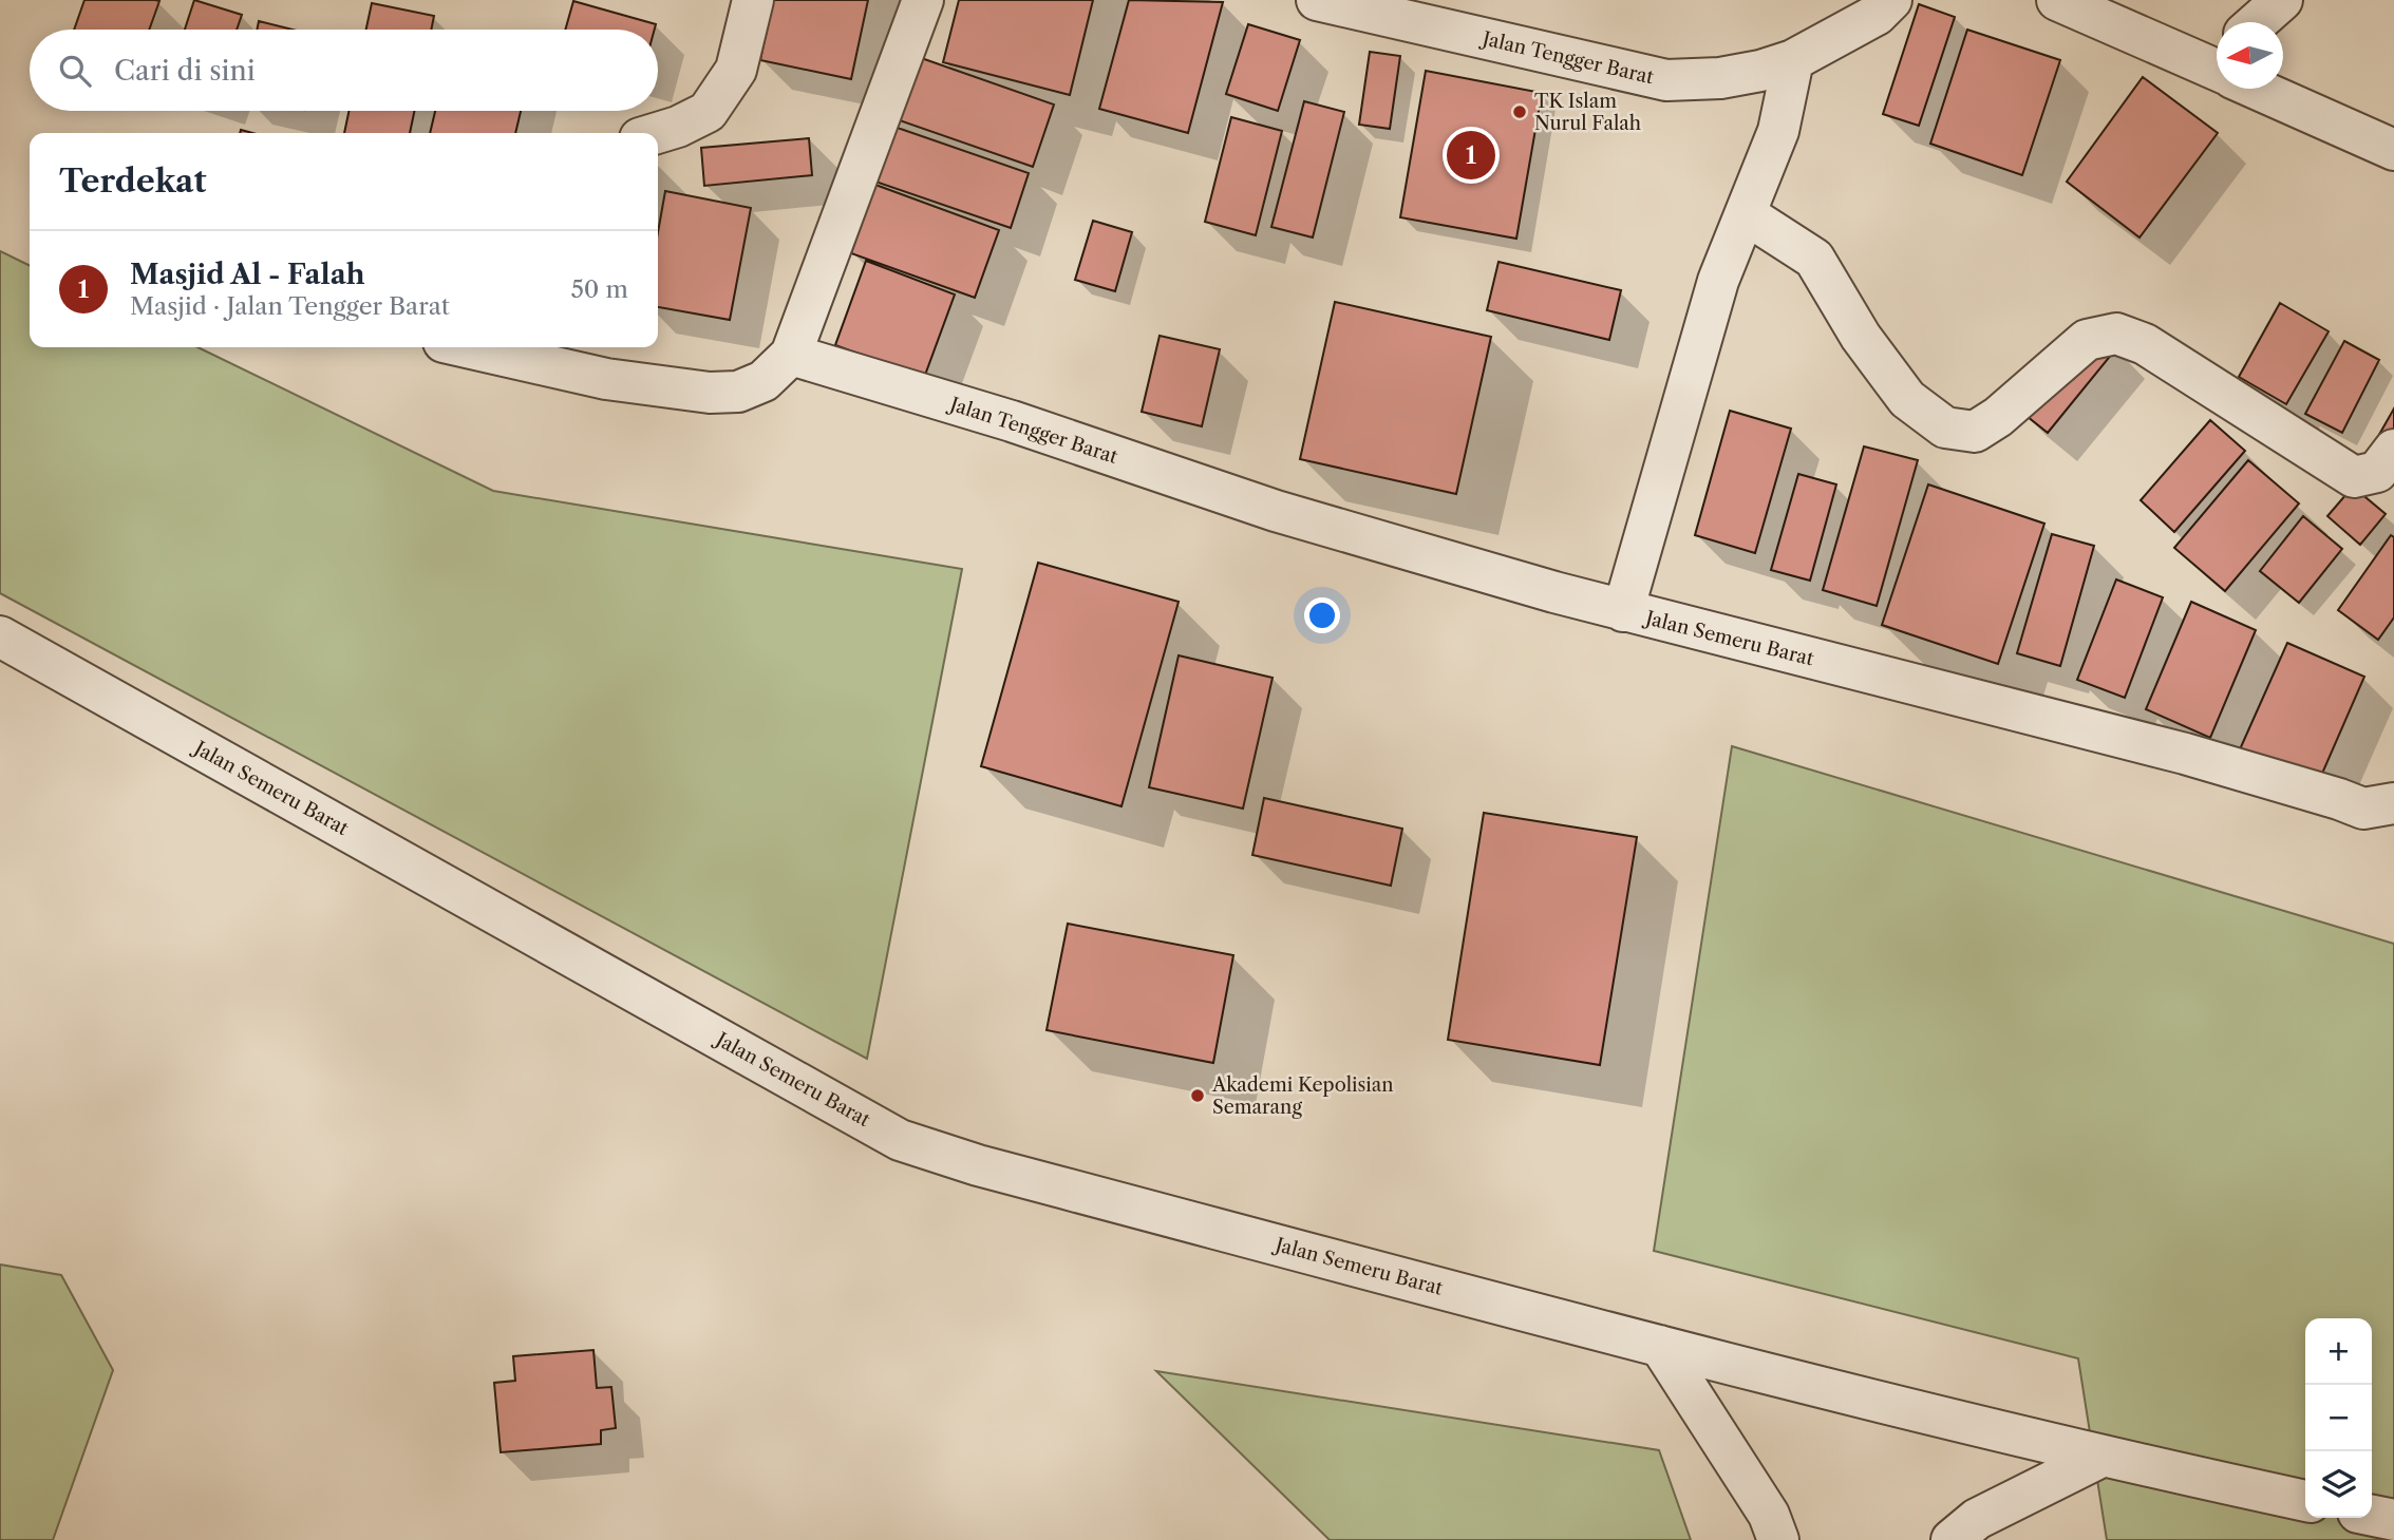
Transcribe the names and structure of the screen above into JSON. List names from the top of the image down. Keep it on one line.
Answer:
{"streets":{"street":["Jalan Tengger Barat","Jalan Semeru Barat"]},"crossings":[["Jalan Tengger Barat","Jalan Semeru Barat"]],"places":["TK Islam Nurul Falah","Akademi Kepolisian Semarang"],"north":"left","page":{"search":"Cari di sini","pins":"1","heading":"Terdekat","list":[{"mark":"1","name":"Masjid Al - Falah","note":"Masjid · Jalan Tengger Barat","value":"50 m"}],"map_buttons":["+","−"]}}
